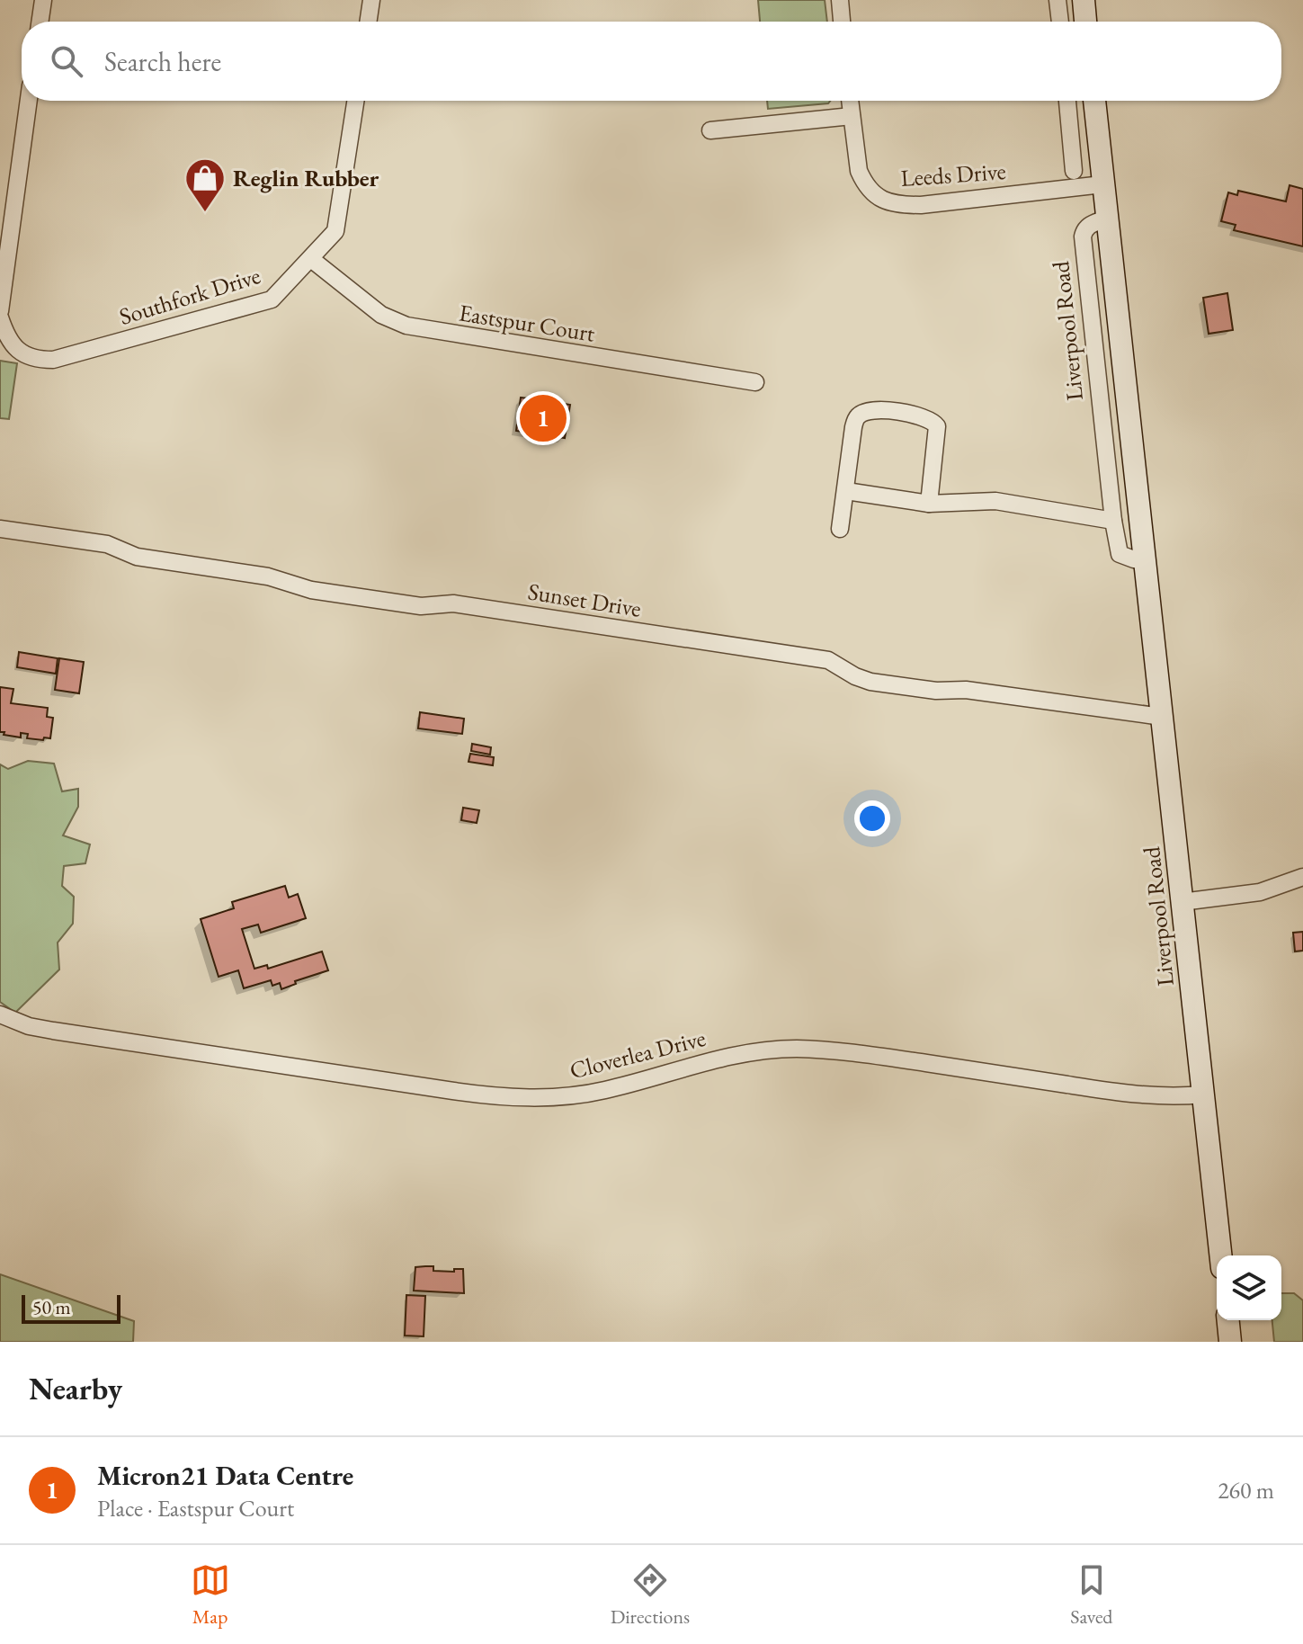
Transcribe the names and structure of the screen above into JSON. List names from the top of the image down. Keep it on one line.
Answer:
{"streets":{"main road":["Liverpool Road"],"street":["Leeds Drive","Southfork Drive","Eastspur Court","Sunset Drive","Cloverlea Drive"]},"crossings":[["Leeds Drive","Liverpool Road"],["Southfork Drive","Eastspur Court"],["Liverpool Road","Sunset Drive"],["Liverpool Road","Cloverlea Drive"]],"places":{"shop":["Reglin Rubber"]},"scale_bar":"50 m","page":{"search":"Search here","pins":"1","scale":"50 m","heading":"Nearby","list":[{"mark":"1","name":"Micron21 Data Centre","note":"Place · Eastspur Court","value":"260 m"}],"nav":["Map","Directions","Saved"]}}
